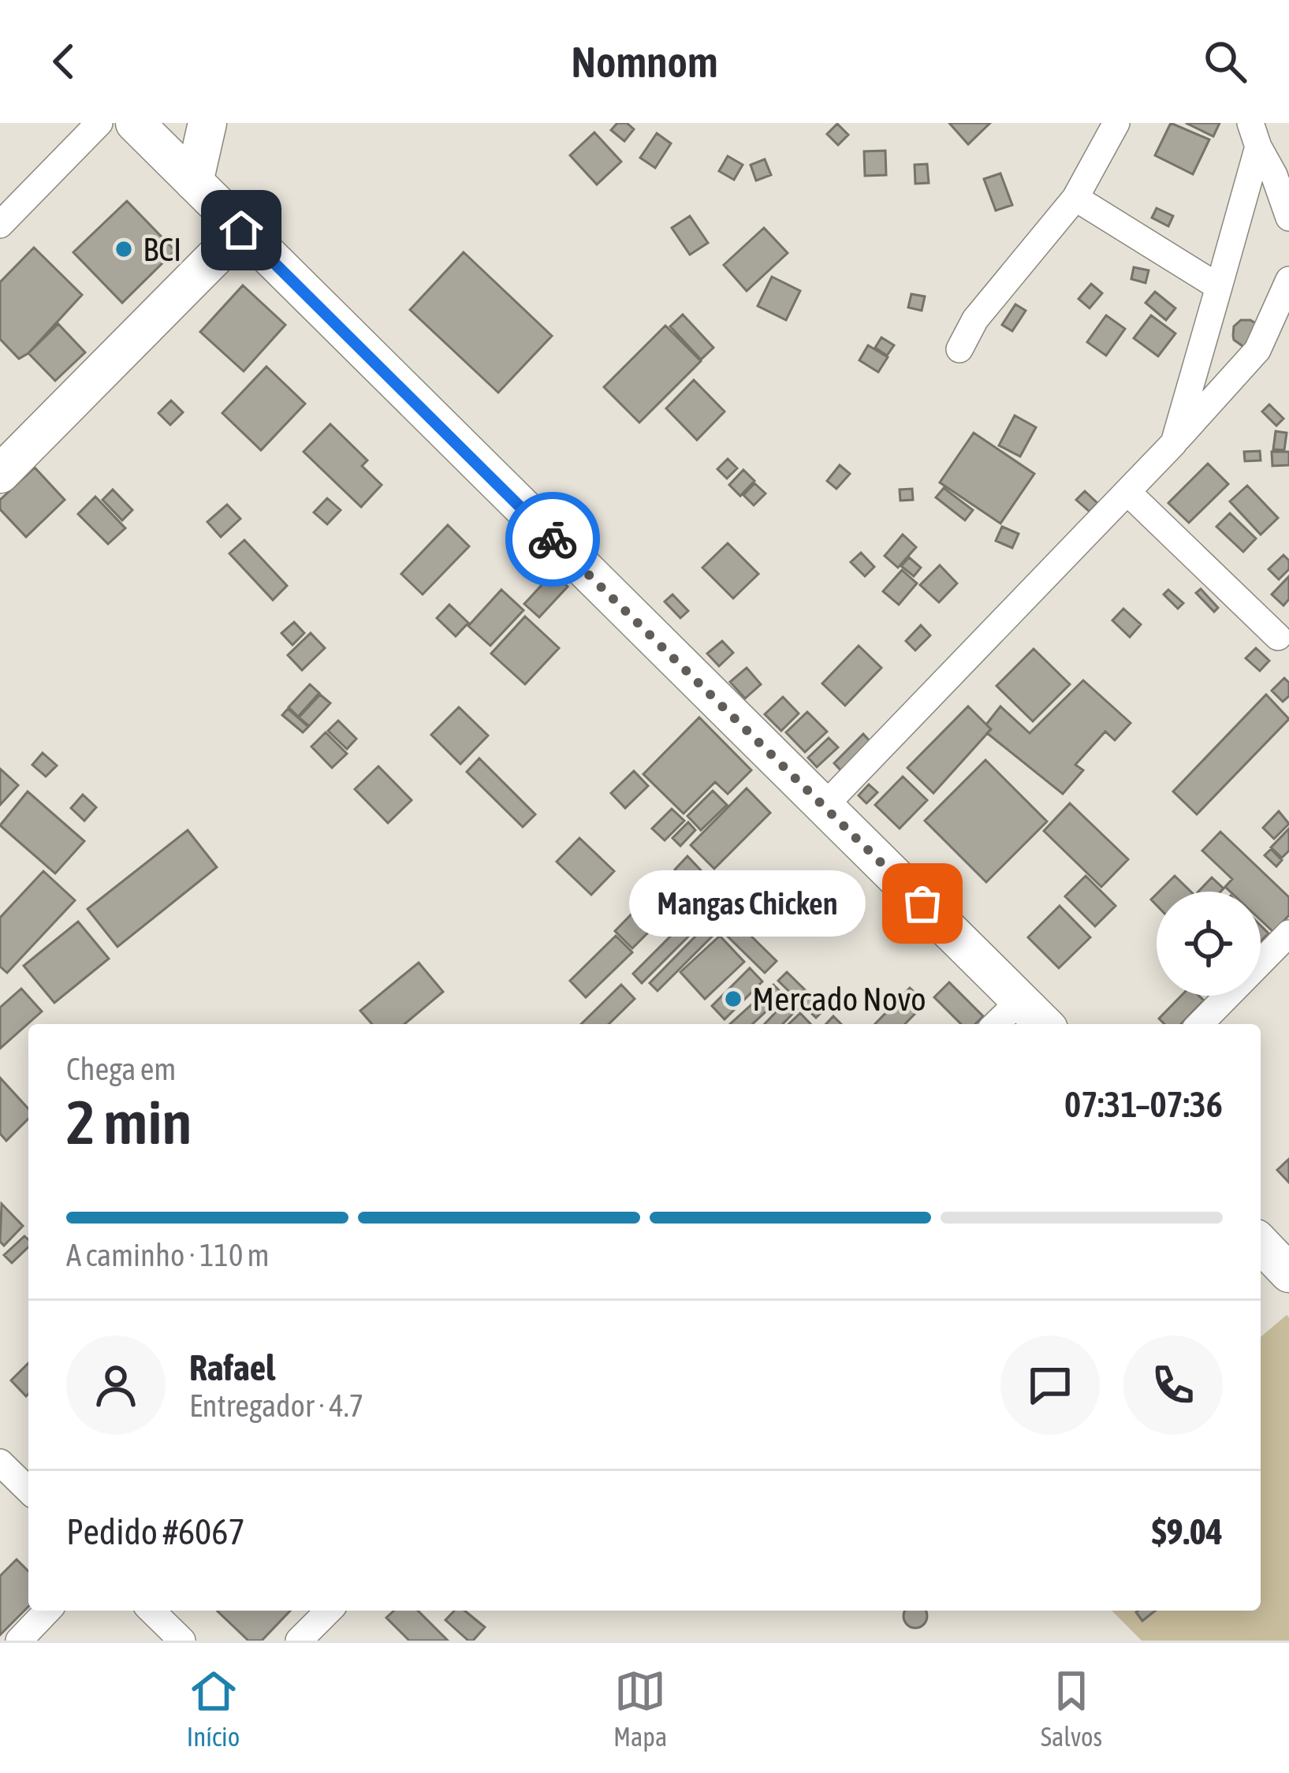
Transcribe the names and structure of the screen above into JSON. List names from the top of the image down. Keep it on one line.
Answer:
{"places":["BCI","Mangas Chicken","Mercado Novo"],"page":{"header":"Nomnom","bubble":"Mangas Chicken","heading":["2 min","Chega em","07:31–07:36"],"panel":["Rafael","Entregador · 4.7","Pedido #6067","$9.04"],"bar":"A caminho · 110 m","tabs":["Início","Mapa","Salvos"]}}
